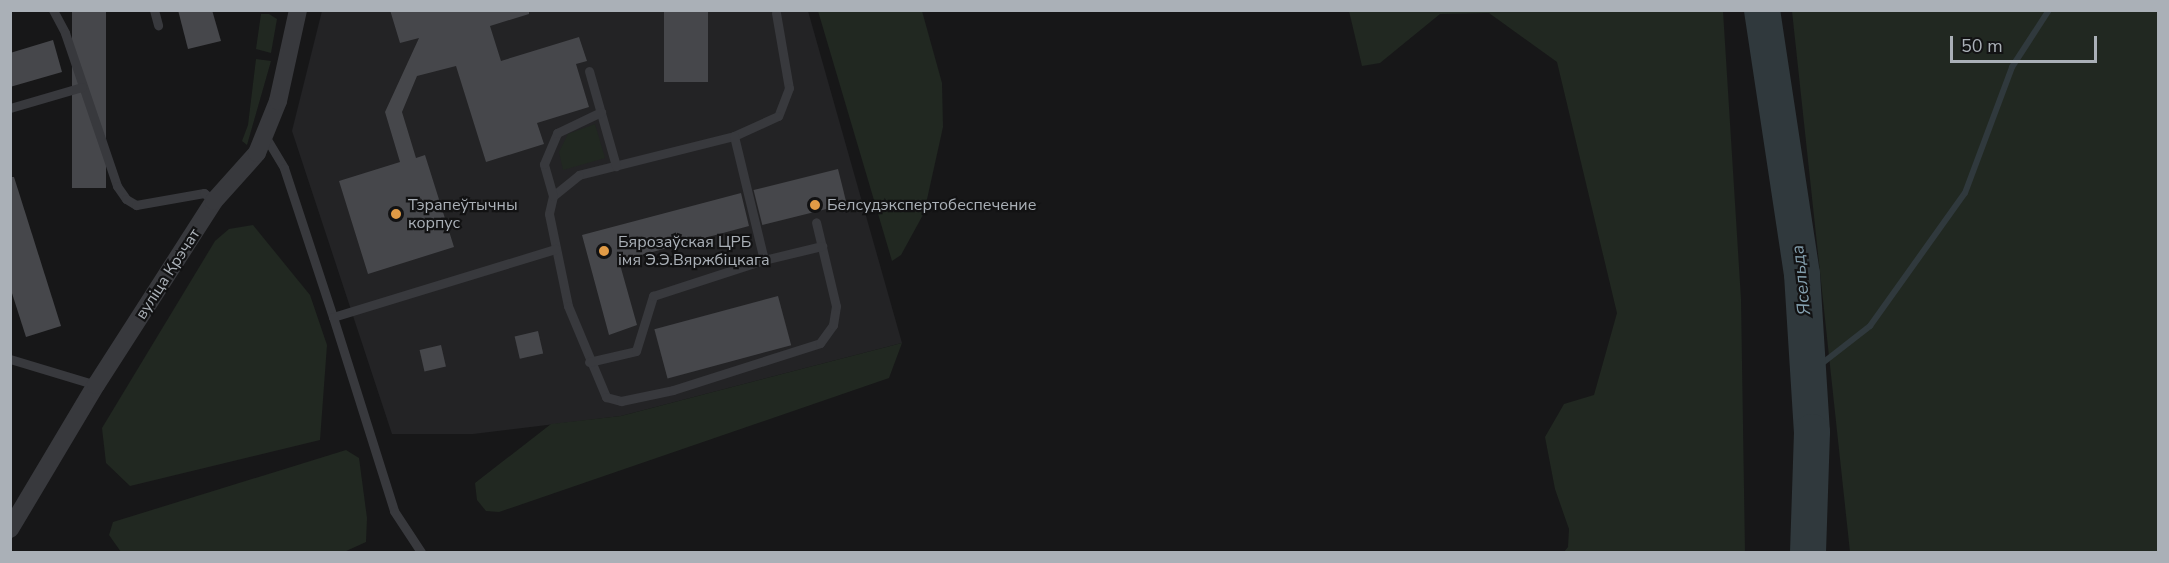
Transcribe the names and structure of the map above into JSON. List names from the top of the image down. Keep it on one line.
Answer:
{"streets":{"street":["вуліца Крэчат"]},"water":["Ясельда"],"places":["Белсудэкспертобеспечение","Тэрапеўтычны корпус","Бярозаўская ЦРБ імя Э.Э.Вяржбіцкага"],"scale_bar":"50 m"}
